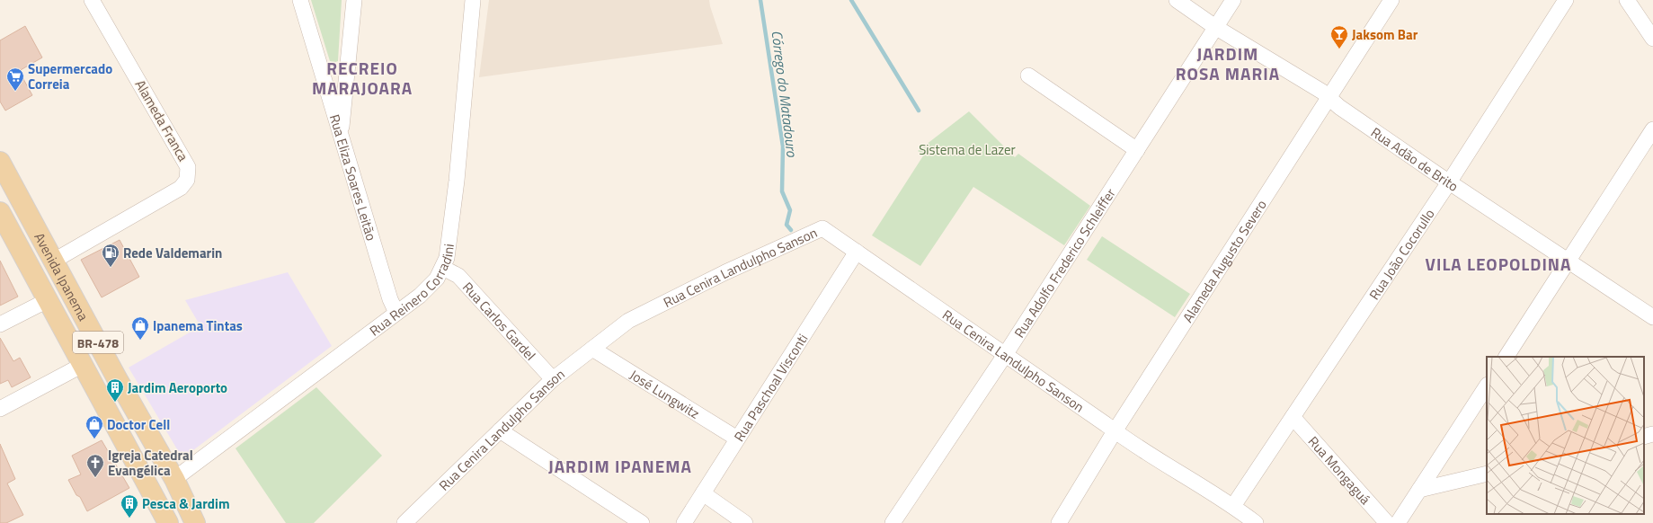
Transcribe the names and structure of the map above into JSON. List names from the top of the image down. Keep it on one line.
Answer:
{"streets":{"main road":["Avenida Ipanema","BR-478"],"street":["Alameda Franca","Rua Adão de Brito","Rua Eliza Soares Leitão","Rua João Cocorullo","Alameda Augusto Severo","Rua Adolfo Frederico Schleiffer","Rua Cenira Landulpho Sanson","Rua Reinero Corradini","Rua Carlos Gardel","Rua Paschoal Visconti","José Lungwitz","Rua Mongaguá"]},"crossings":[["Alameda Franca","Avenida Ipanema"],["Rua Adão de Brito","Rua João Cocorullo"],["Rua Adão de Brito","Alameda Augusto Severo"],["Rua Adão de Brito","Rua Adolfo Frederico Schleiffer"],["Rua Eliza Soares Leitão","Rua Reinero Corradini"],["Rua João Cocorullo","Rua Cenira Landulpho Sanson"],["Rua João Cocorullo","Rua Mongaguá"],["Alameda Augusto Severo","Rua Cenira Landulpho Sanson"],["Rua Adolfo Frederico Schleiffer","Rua Cenira Landulpho Sanson"],["Rua Cenira Landulpho Sanson","Rua Carlos Gardel"],["Rua Cenira Landulpho Sanson","Rua Paschoal Visconti"],["Rua Cenira Landulpho Sanson","José Lungwitz"],["Avenida Ipanema","Rua Reinero Corradini"],["Rua Reinero Corradini","Rua Carlos Gardel"],["Rua Paschoal Visconti","José Lungwitz"]],"districts":["JARDIM ROSA MARIA","RECREIO MARAJOARA","VILA LEOPOLDINA","JARDIM IPANEMA"],"water":["Córrego do Matadouro"],"parks":["Sistema de Lazer"],"places":{"bar":["Jaksom Bar"],"supermarket":["Supermercado Correia"],"fuel station":["Rede Valdemarin"],"shop":["Ipanema Tintas","Doctor Cell"],"building":["Jardim Aeroporto","Pesca & Jardim"],"church":["Igreja Catedral Evangélica"]}}
